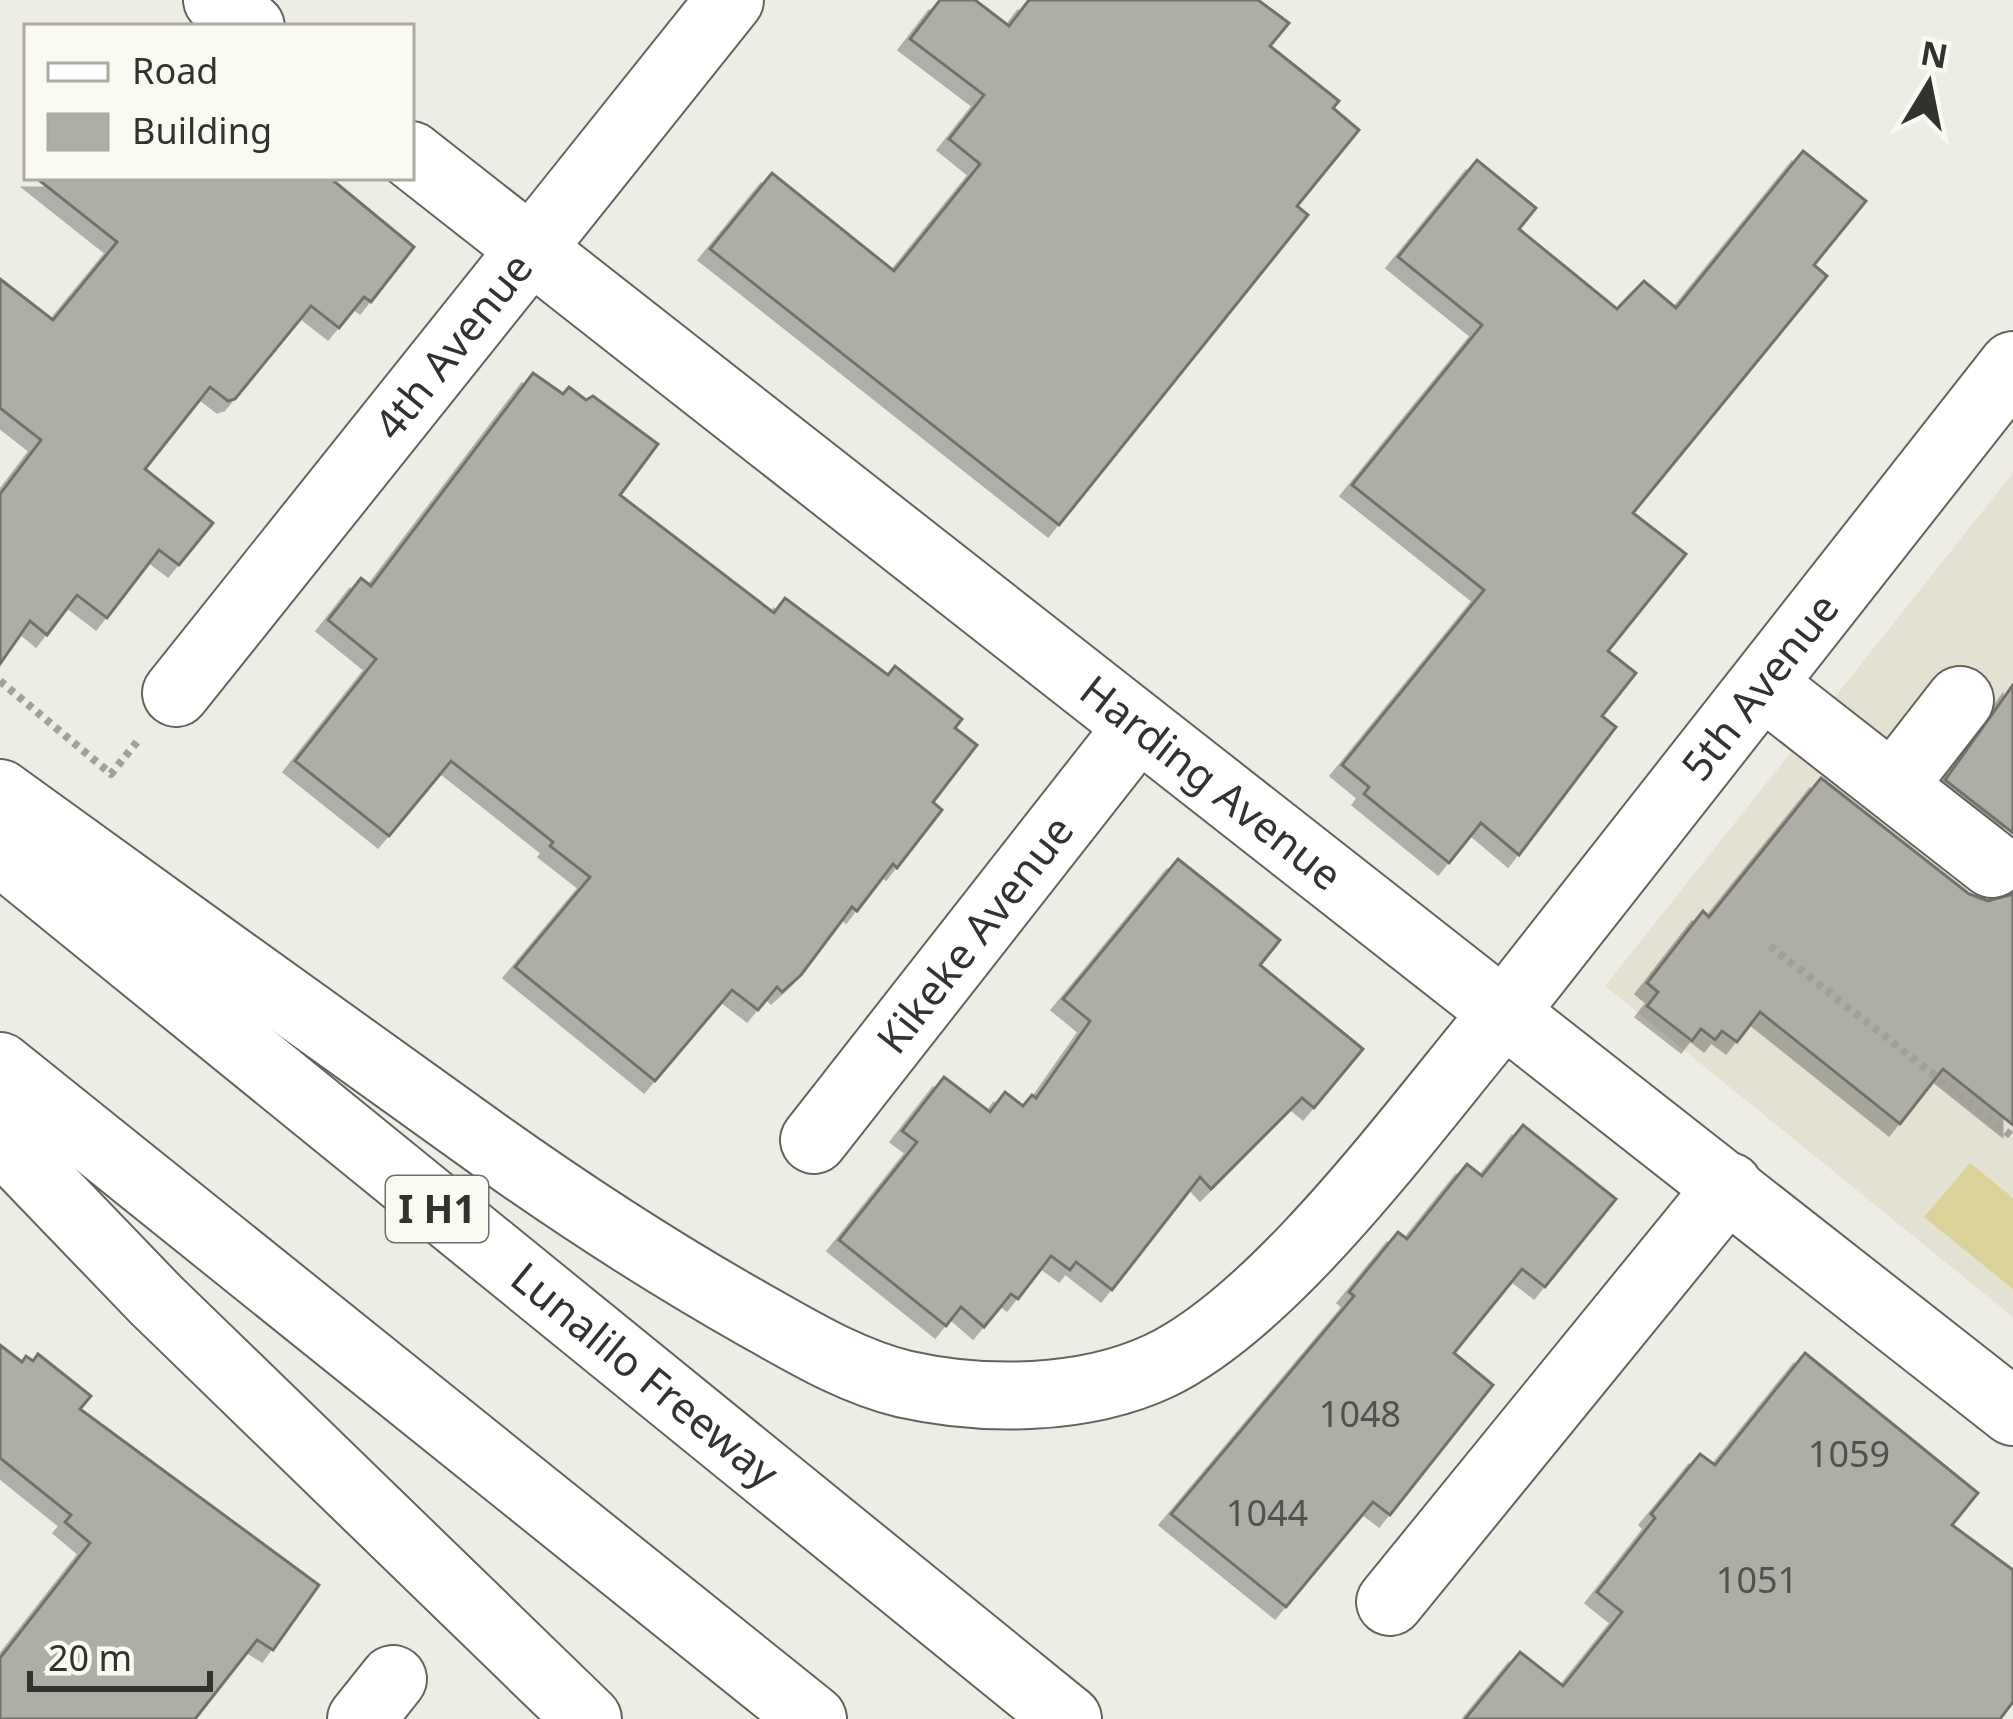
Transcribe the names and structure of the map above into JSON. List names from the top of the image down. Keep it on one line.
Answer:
{"streets":{"main road":["4th Avenue","5th Avenue","Harding Avenue","Kikeke Avenue","I H1","Lunalilo Freeway"]},"crossings":[["4th Avenue","Harding Avenue"],["5th Avenue","Harding Avenue"],["Harding Avenue","Kikeke Avenue"]],"house_numbers":["1048","1059","1044","1051"],"legend":["Road","Building"],"scale_bar":"20 m","north":"top"}
